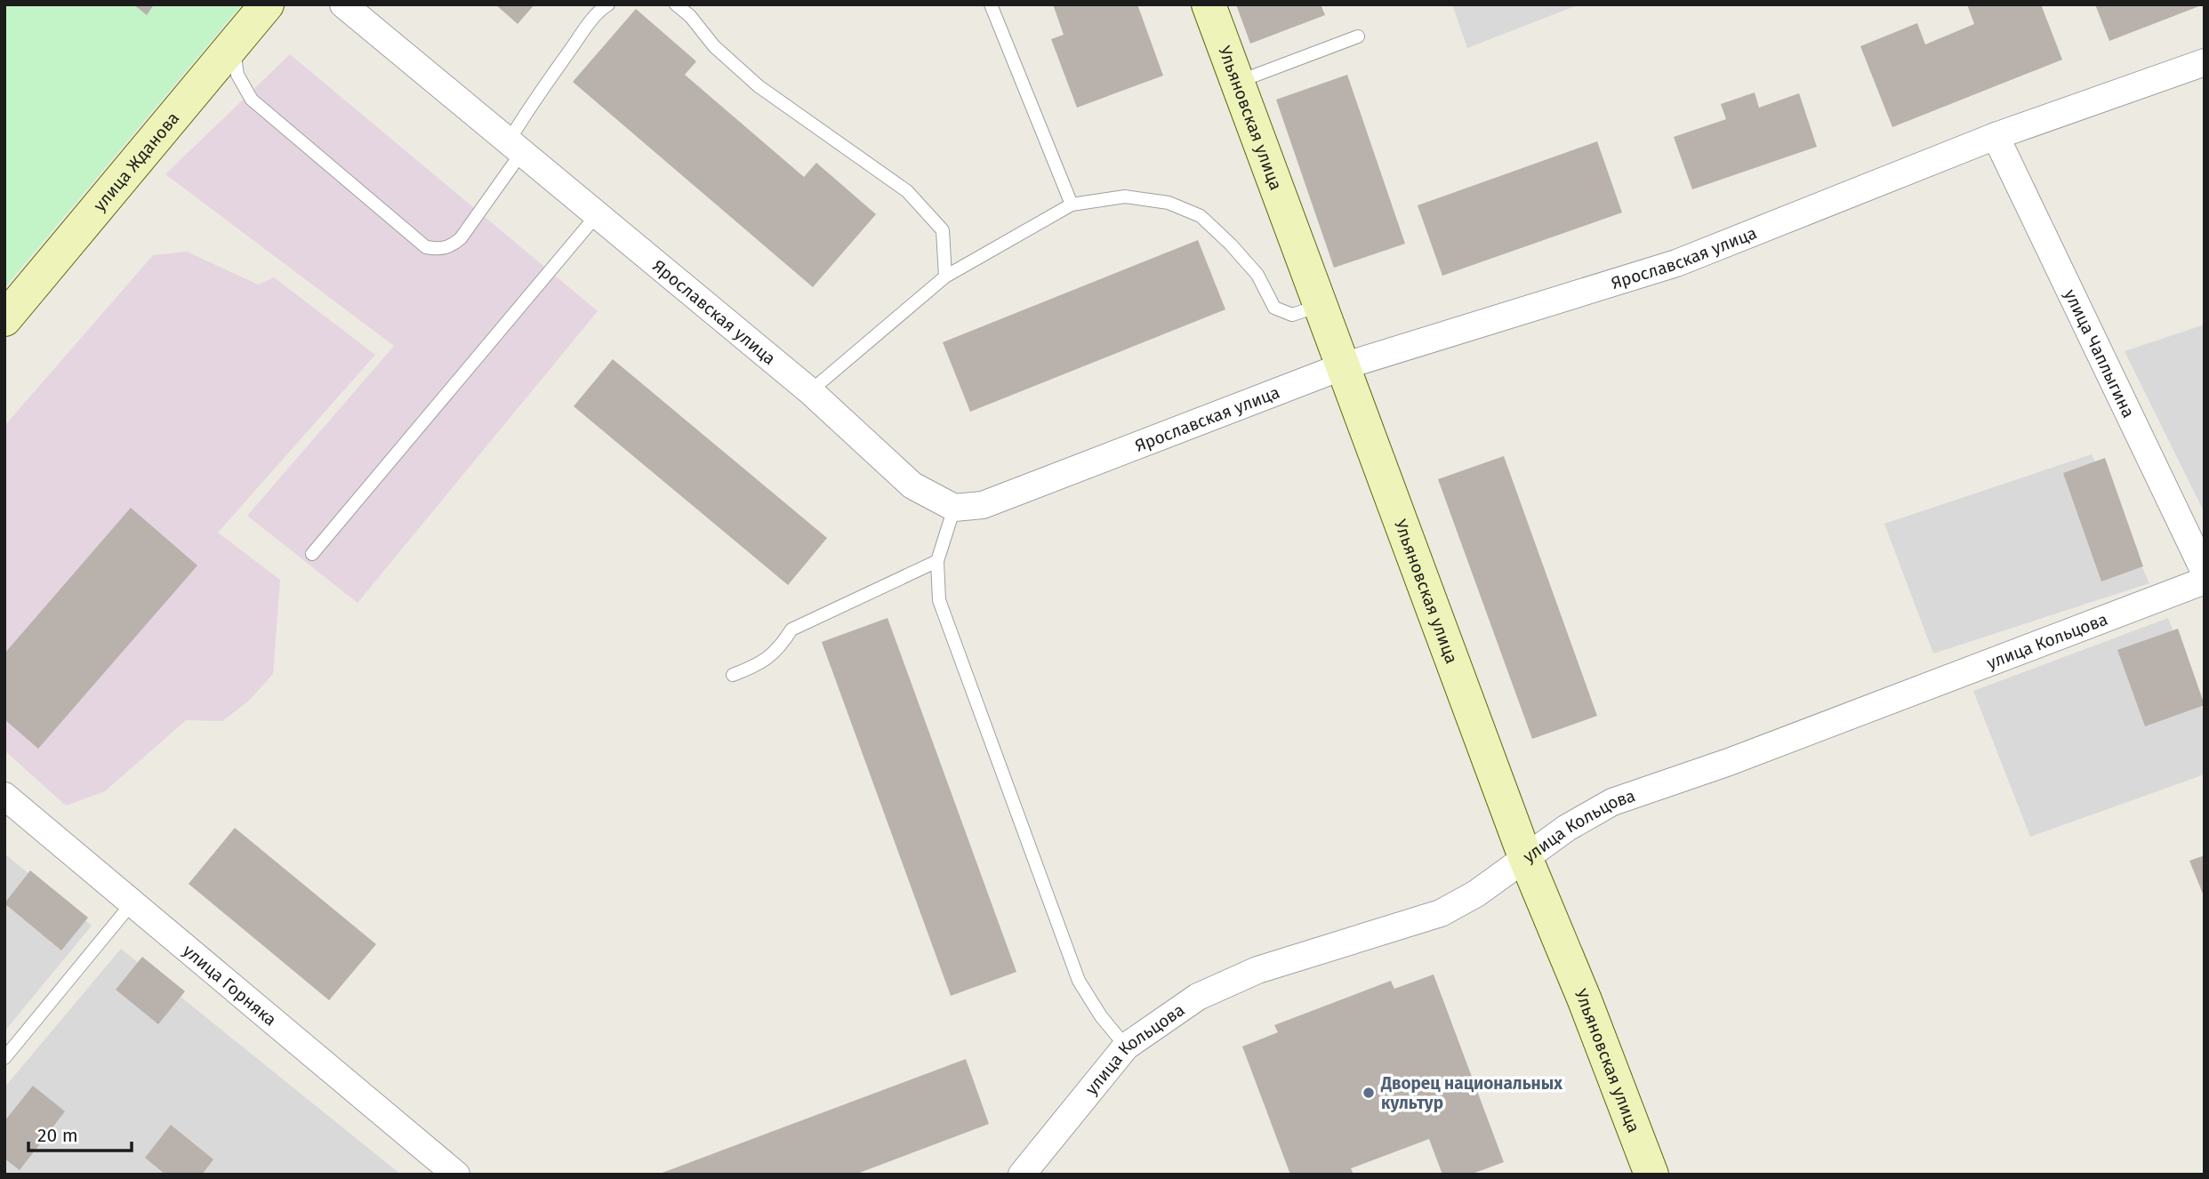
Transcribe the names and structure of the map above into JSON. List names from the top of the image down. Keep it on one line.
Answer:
{"streets":{"main road":["Ульяновская улица","улица Жданова"],"street":["Ярославская улица","улица Чаплыгина","улица Кольцова","улица Горняка"]},"crossings":[["Ульяновская улица","Ярославская улица"],["Ульяновская улица","улица Кольцова"],["Ярославская улица","улица Чаплыгина"]],"places":["Дворец национальных культур"],"scale_bar":"20 m"}
